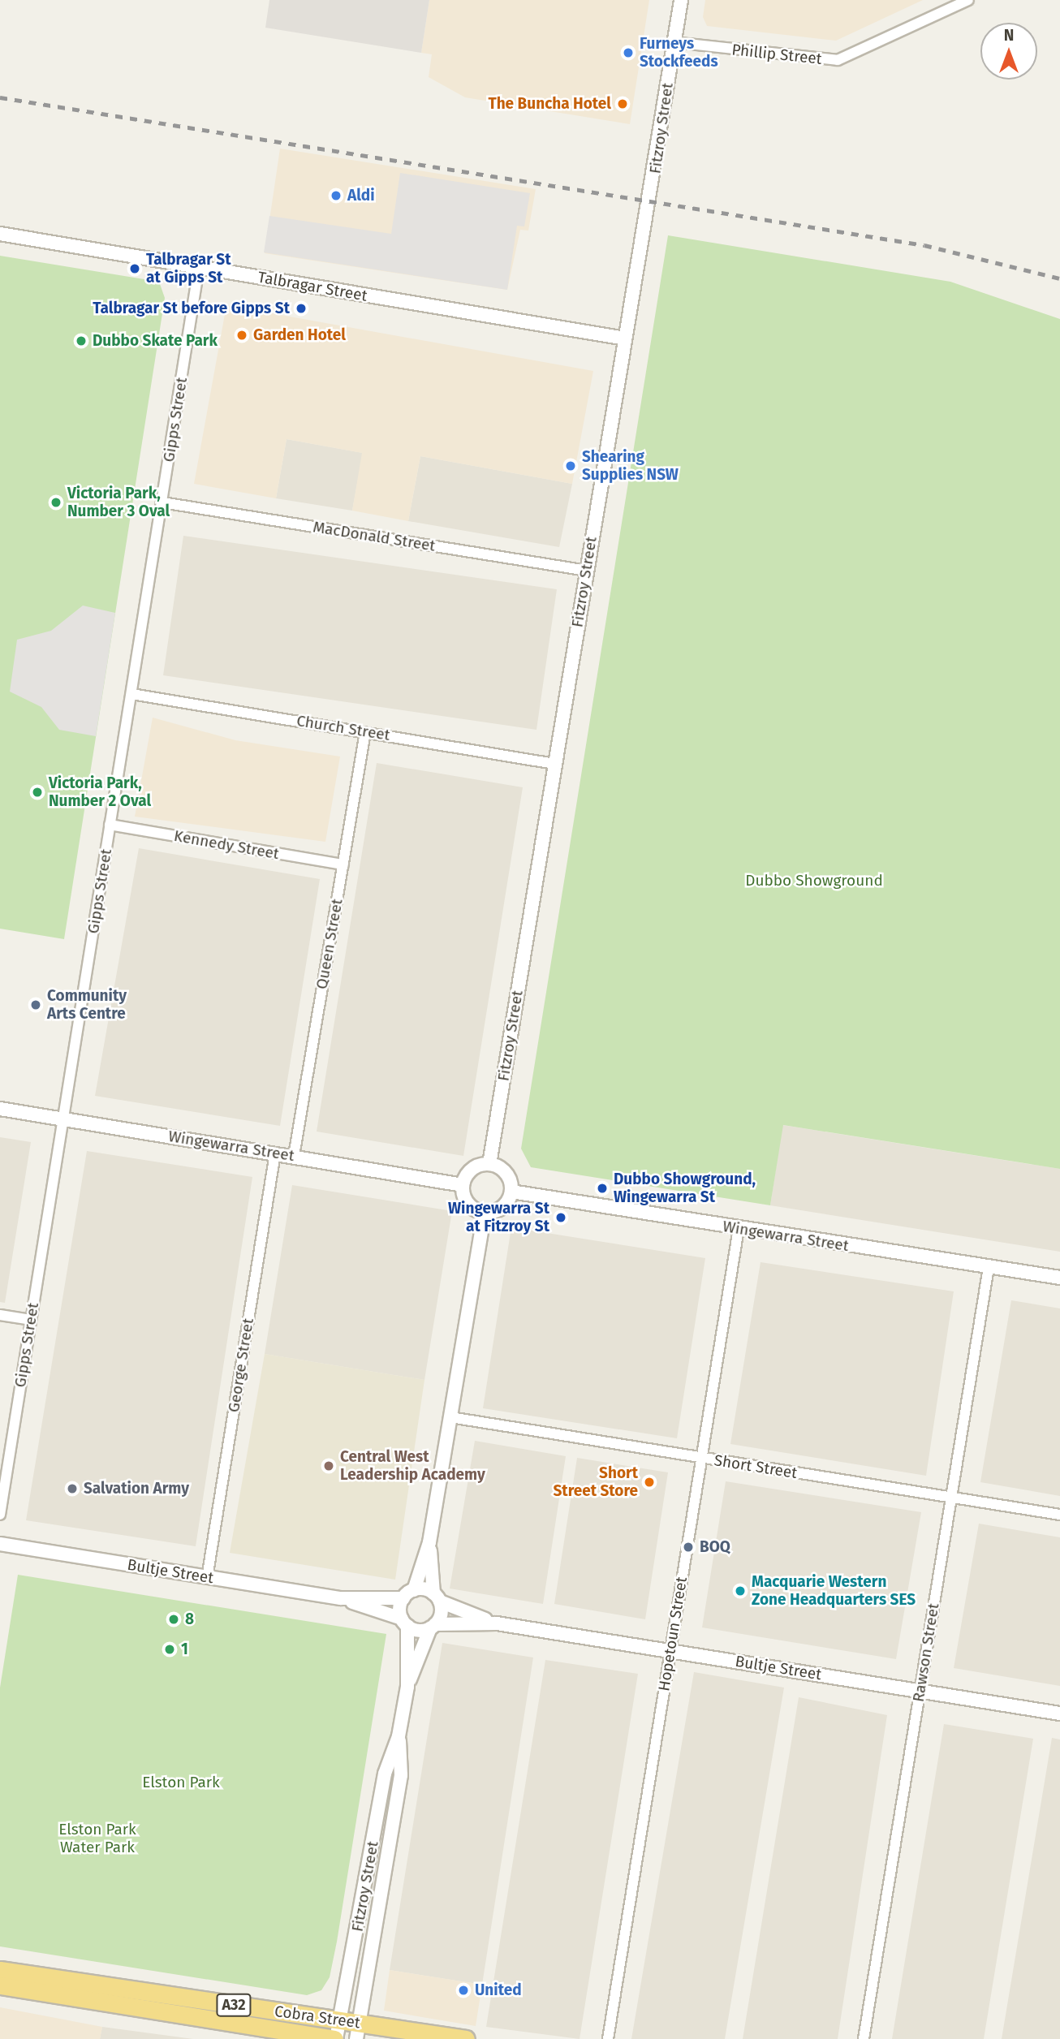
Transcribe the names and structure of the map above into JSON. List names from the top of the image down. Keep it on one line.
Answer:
{"streets":{"highway":["A32","Cobra Street"],"street":["Phillip Street","Fitzroy Street","Talbragar Street","Gipps Street","MacDonald Street","Church Street","Kennedy Street","Queen Street","Wingewarra Street","George Street","Short Street","Bultje Street","Hopetoun Street","Rawson Street"]},"crossings":[["Phillip Street","Fitzroy Street"],["Fitzroy Street","Talbragar Street"],["Fitzroy Street","MacDonald Street"],["Fitzroy Street","Church Street"],["Fitzroy Street","Wingewarra Street"],["Fitzroy Street","Bultje Street"],["Fitzroy Street","Cobra Street"],["Talbragar Street","Gipps Street"],["Gipps Street","MacDonald Street"],["Gipps Street","Church Street"],["Gipps Street","Kennedy Street"],["Gipps Street","Wingewarra Street"],["Church Street","Queen Street"],["Kennedy Street","Queen Street"],["Queen Street","Wingewarra Street"],["Wingewarra Street","George Street"],["Wingewarra Street","Hopetoun Street"],["Wingewarra Street","Rawson Street"],["George Street","Bultje Street"],["Short Street","Hopetoun Street"],["Short Street","Rawson Street"],["Bultje Street","Hopetoun Street"],["Bultje Street","Rawson Street"]],"parks":["Dubbo Showground","Elston Park","Elston Park Water Park"],"places":["Furneys Stockfeeds","The Buncha Hotel","Aldi","Talbragar St at Gipps St","Talbragar St before Gipps St","Garden Hotel","Dubbo Skate Park","Shearing Supplies NSW","Victoria Park, Number 3 Oval","Victoria Park, Number 2 Oval","Community Arts Centre","Dubbo Showground, Wingewarra St","Wingewarra St at Fitzroy St","Central West Leadership Academy","Short Street Store","Salvation Army","BOQ","Macquarie Western Zone Headquarters SES","8","1","United"],"north":"top"}
